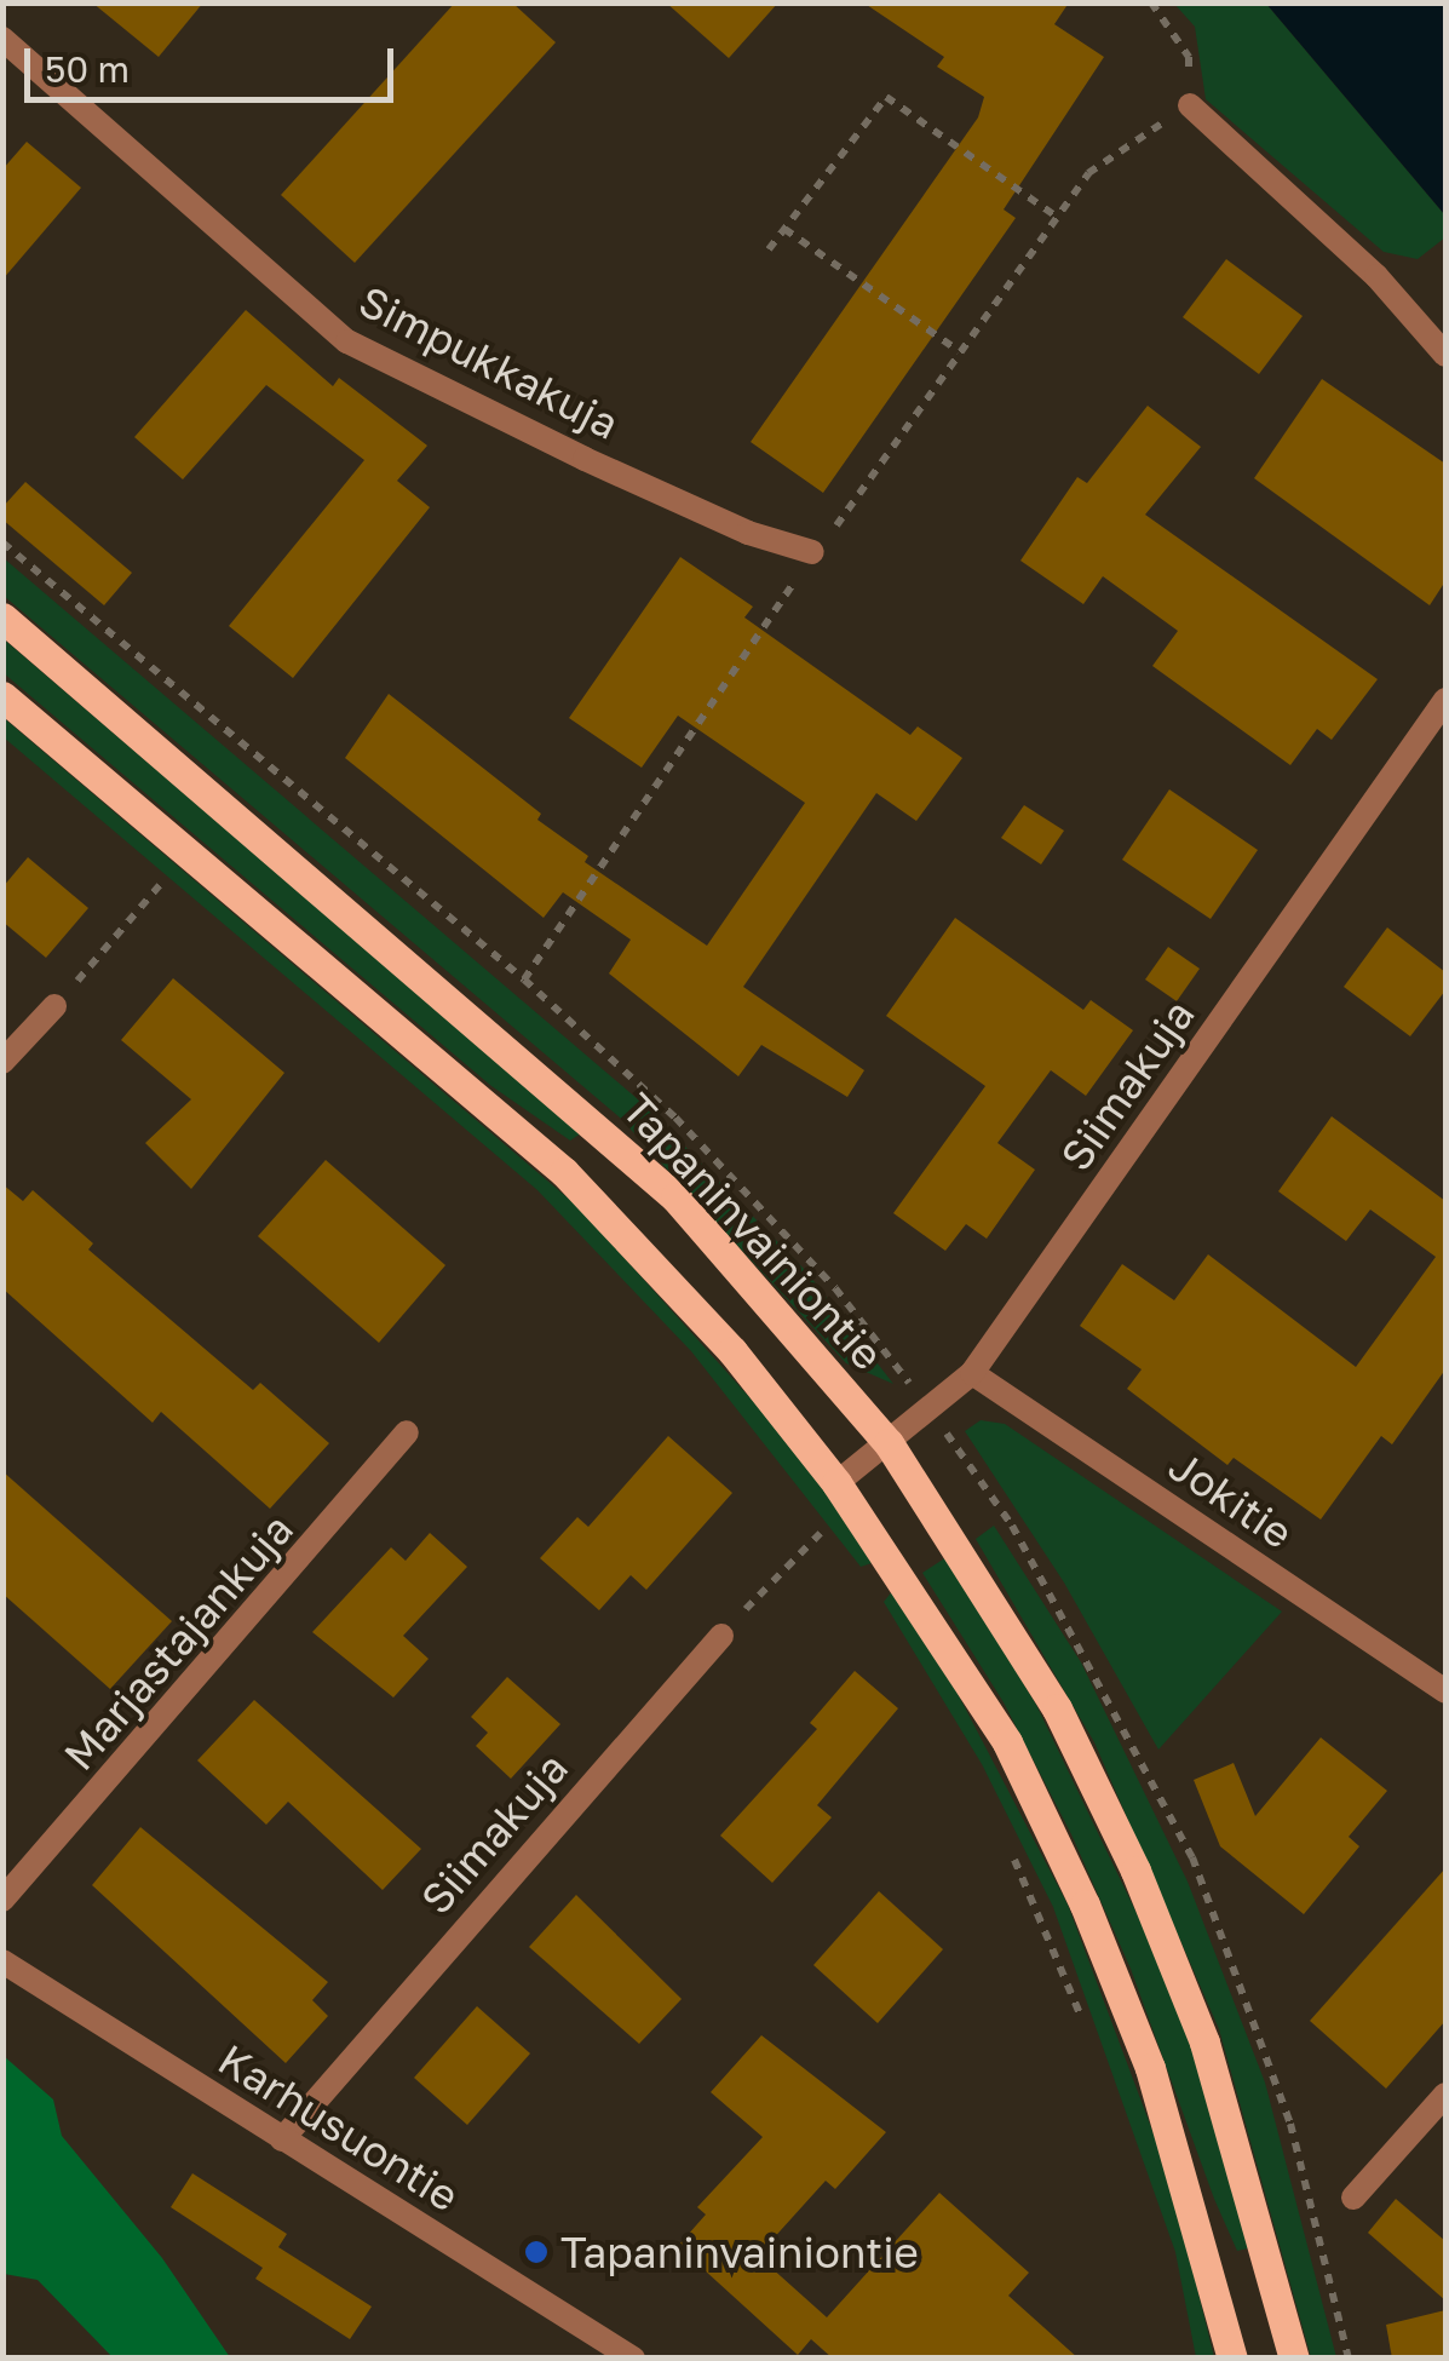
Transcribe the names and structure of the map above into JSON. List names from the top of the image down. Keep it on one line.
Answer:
{"streets":{"main road":["Tapaninvainiontie"],"street":["Simpukkakuja","Siimakuja","Jokitie","Marjastajankuja","Karhusuontie"]},"crossings":[["Siimakuja","Tapaninvainiontie"],["Siimakuja","Jokitie"],["Siimakuja","Karhusuontie"]],"places":["Tapaninvainiontie"],"scale_bar":"50 m"}
